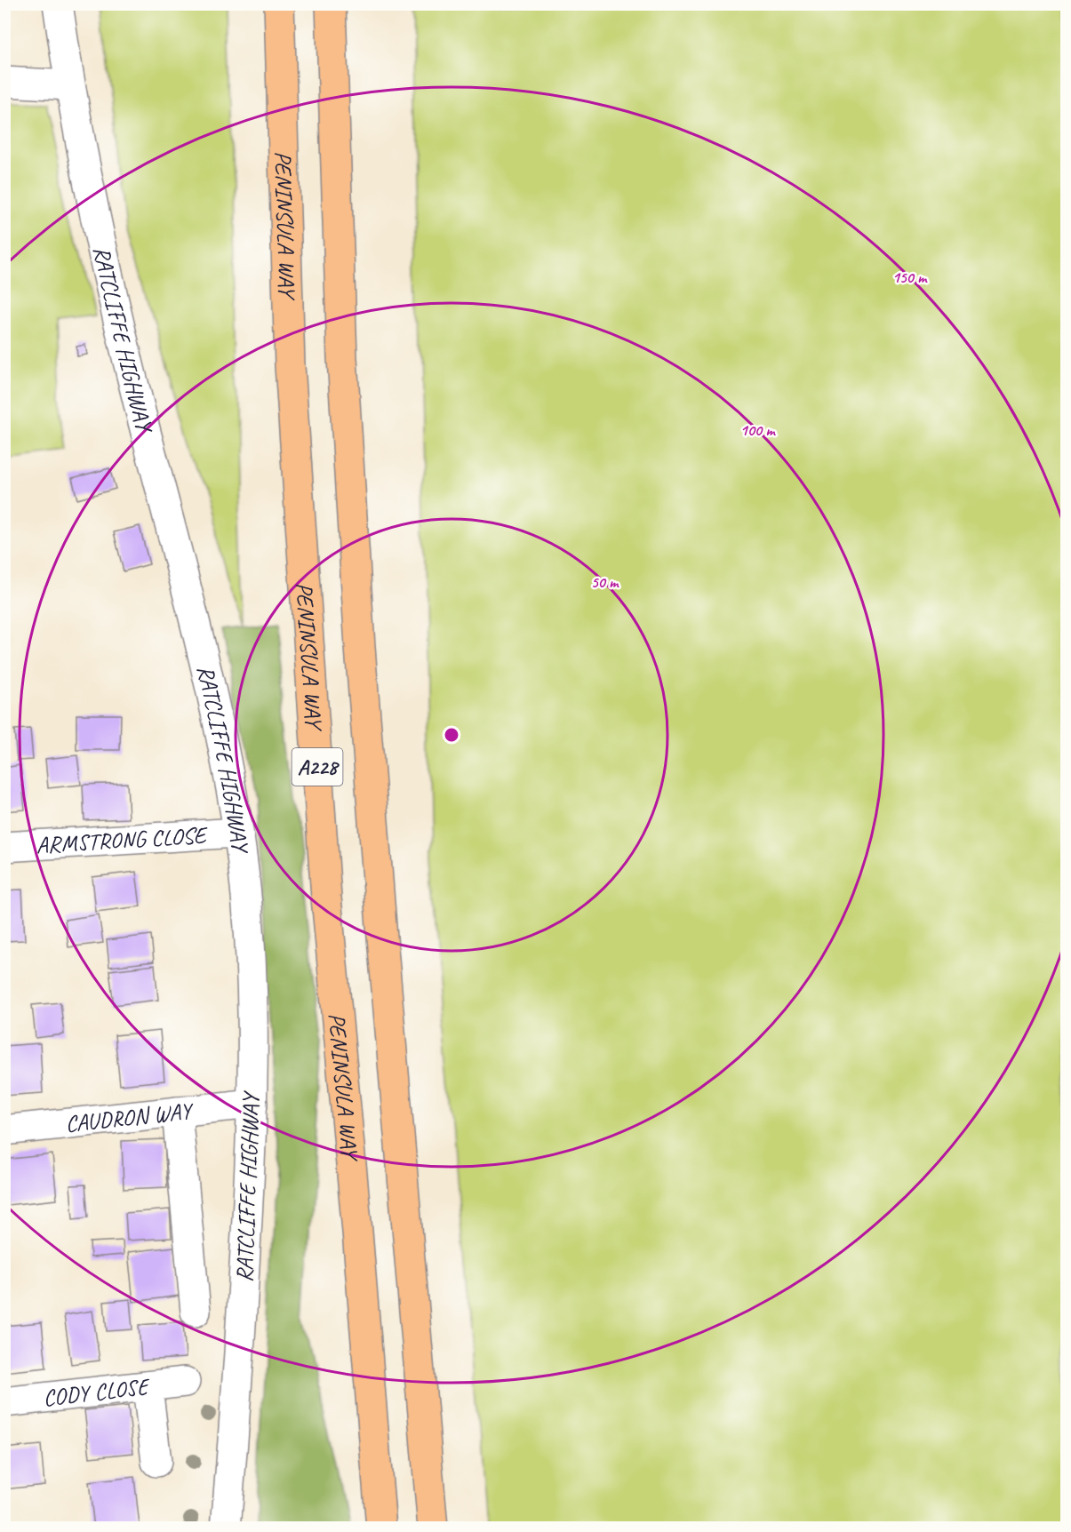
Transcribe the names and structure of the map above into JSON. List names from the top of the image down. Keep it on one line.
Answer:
{"streets":{"main road":["PENINSULA WAY","A228"],"street":["RATCLIFFE HIGHWAY","ARMSTRONG CLOSE","CAUDRON WAY","CODY CLOSE"]},"crossings":[["RATCLIFFE HIGHWAY","ARMSTRONG CLOSE"],["RATCLIFFE HIGHWAY","CAUDRON WAY"]],"rings":["150 m","100 m","50 m"]}
